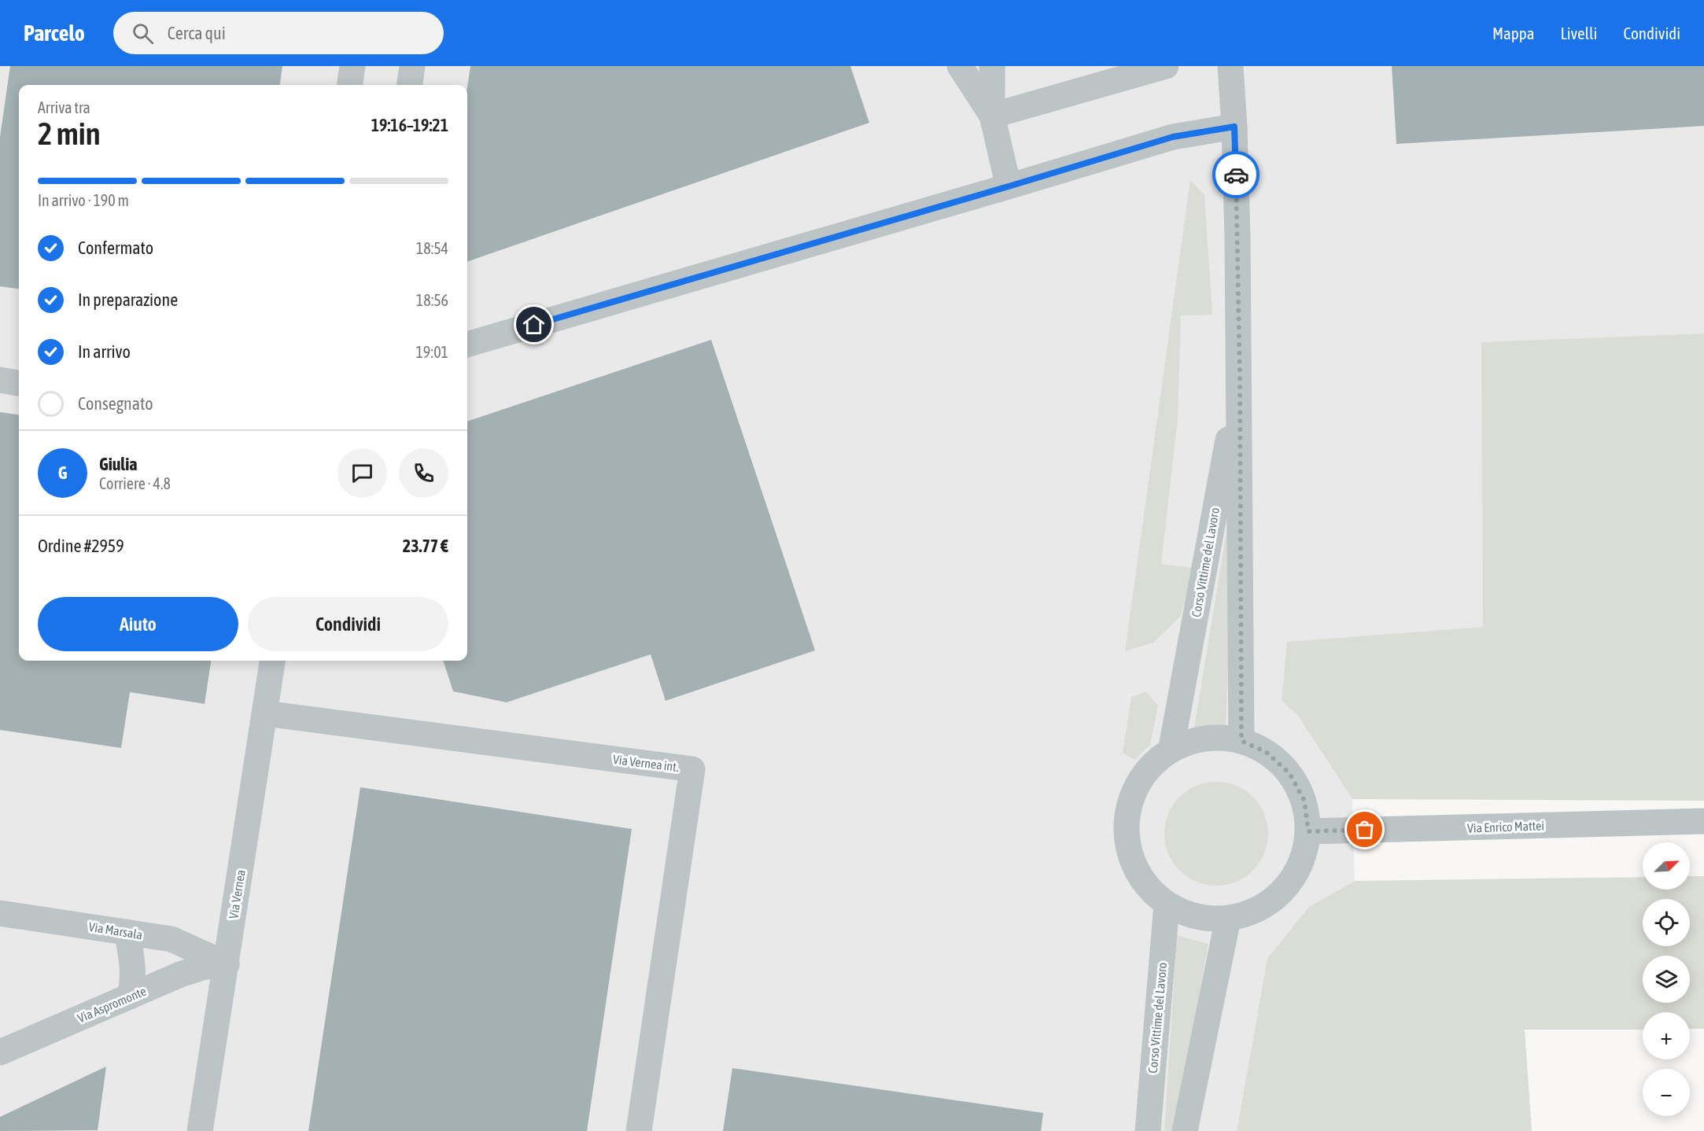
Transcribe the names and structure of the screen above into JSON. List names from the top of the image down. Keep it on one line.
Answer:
{"streets":{"street":["Corso Vittime del Lavoro","Via Vernea int.","Via Enrico Mattei","Via Vernea","Via Marsala","Via Aspromonte"]},"crossings":[["Via Vernea int.","Via Vernea"],["Via Vernea","Via Marsala"],["Via Vernea","Via Aspromonte"],["Via Marsala","Via Aspromonte"]],"north":"top right","page":{"header":"Parcelo","search":"Cerca qui","nav":["Mappa","Livelli","Condividi"],"heading":["2 min","Arriva tra","19:16–19:21"],"panel":["Giulia","Corriere · 4.8","Ordine #2959","23.77 €"],"bar":"In arrivo · 190 m","list":[["Confermato","18:54"],["In preparazione","18:56"],["In arrivo","19:01"],"Consegnato"],"round":"G","buttons":["Aiuto","Condividi"],"map_buttons":["+","−"]}}
